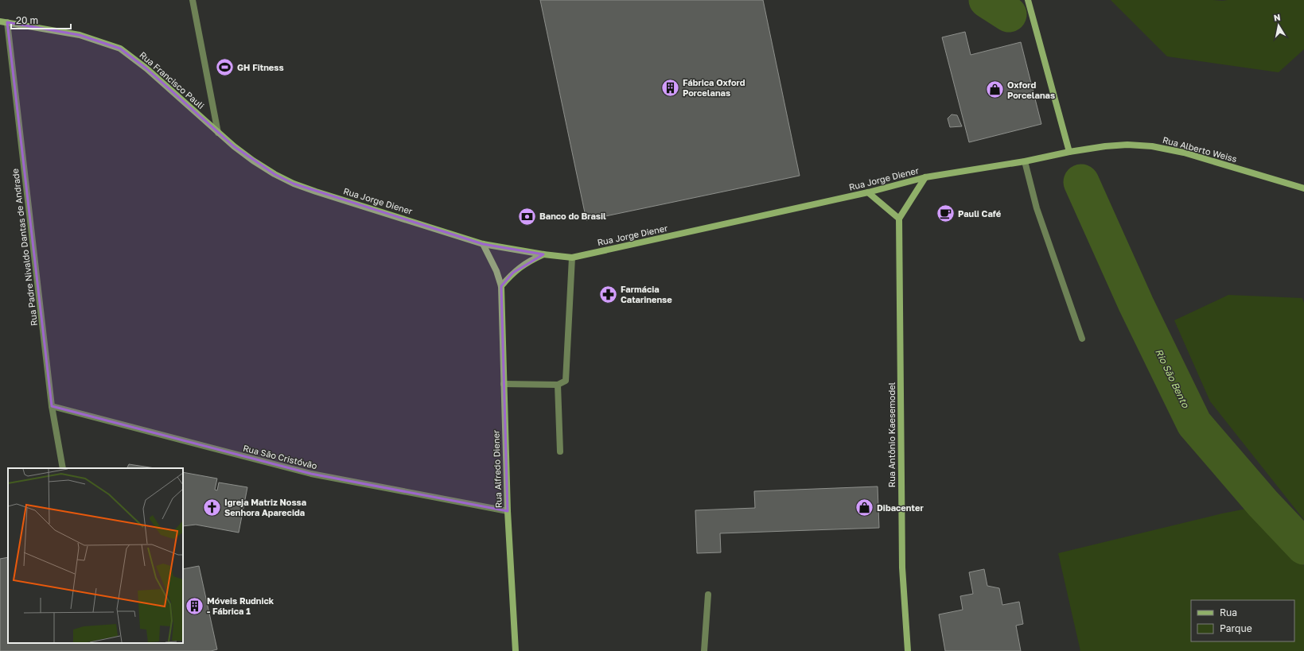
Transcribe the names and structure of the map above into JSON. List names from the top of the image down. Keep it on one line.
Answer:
{"streets":{"street":["Rua Francisco Pauli","Rua Alberto Weiss","Rua Jorge Diener","Rua Padre Nivaldo Dantas de Andrade","Rua Antônio Kaesemodel","Rua São Cristóvão","Rua Alfredo Diener"]},"crossings":[["Rua Francisco Pauli","Rua Jorge Diener"],["Rua Francisco Pauli","Rua Padre Nivaldo Dantas de Andrade"],["Rua Alberto Weiss","Rua Jorge Diener"],["Rua Jorge Diener","Rua Alfredo Diener"],["Rua Padre Nivaldo Dantas de Andrade","Rua São Cristóvão"],["Rua São Cristóvão","Rua Alfredo Diener"]],"water":["Rio São Bento"],"places":{"sports":["GH Fitness"],"building":["Fábrica Oxford Porcelanas","Móveis Rudnick - Fábrica 1"],"shop":["Oxford Porcelanas","Dibacenter"],"cafe":["Pauli Café"],"bank":["Banco do Brasil"],"pharmacy":["Farmácia Catarinense"],"church":["Igreja Matriz Nossa Senhora Aparecida"]},"legend":["Rua","Parque"],"scale_bar":"20 m","north":"top"}
